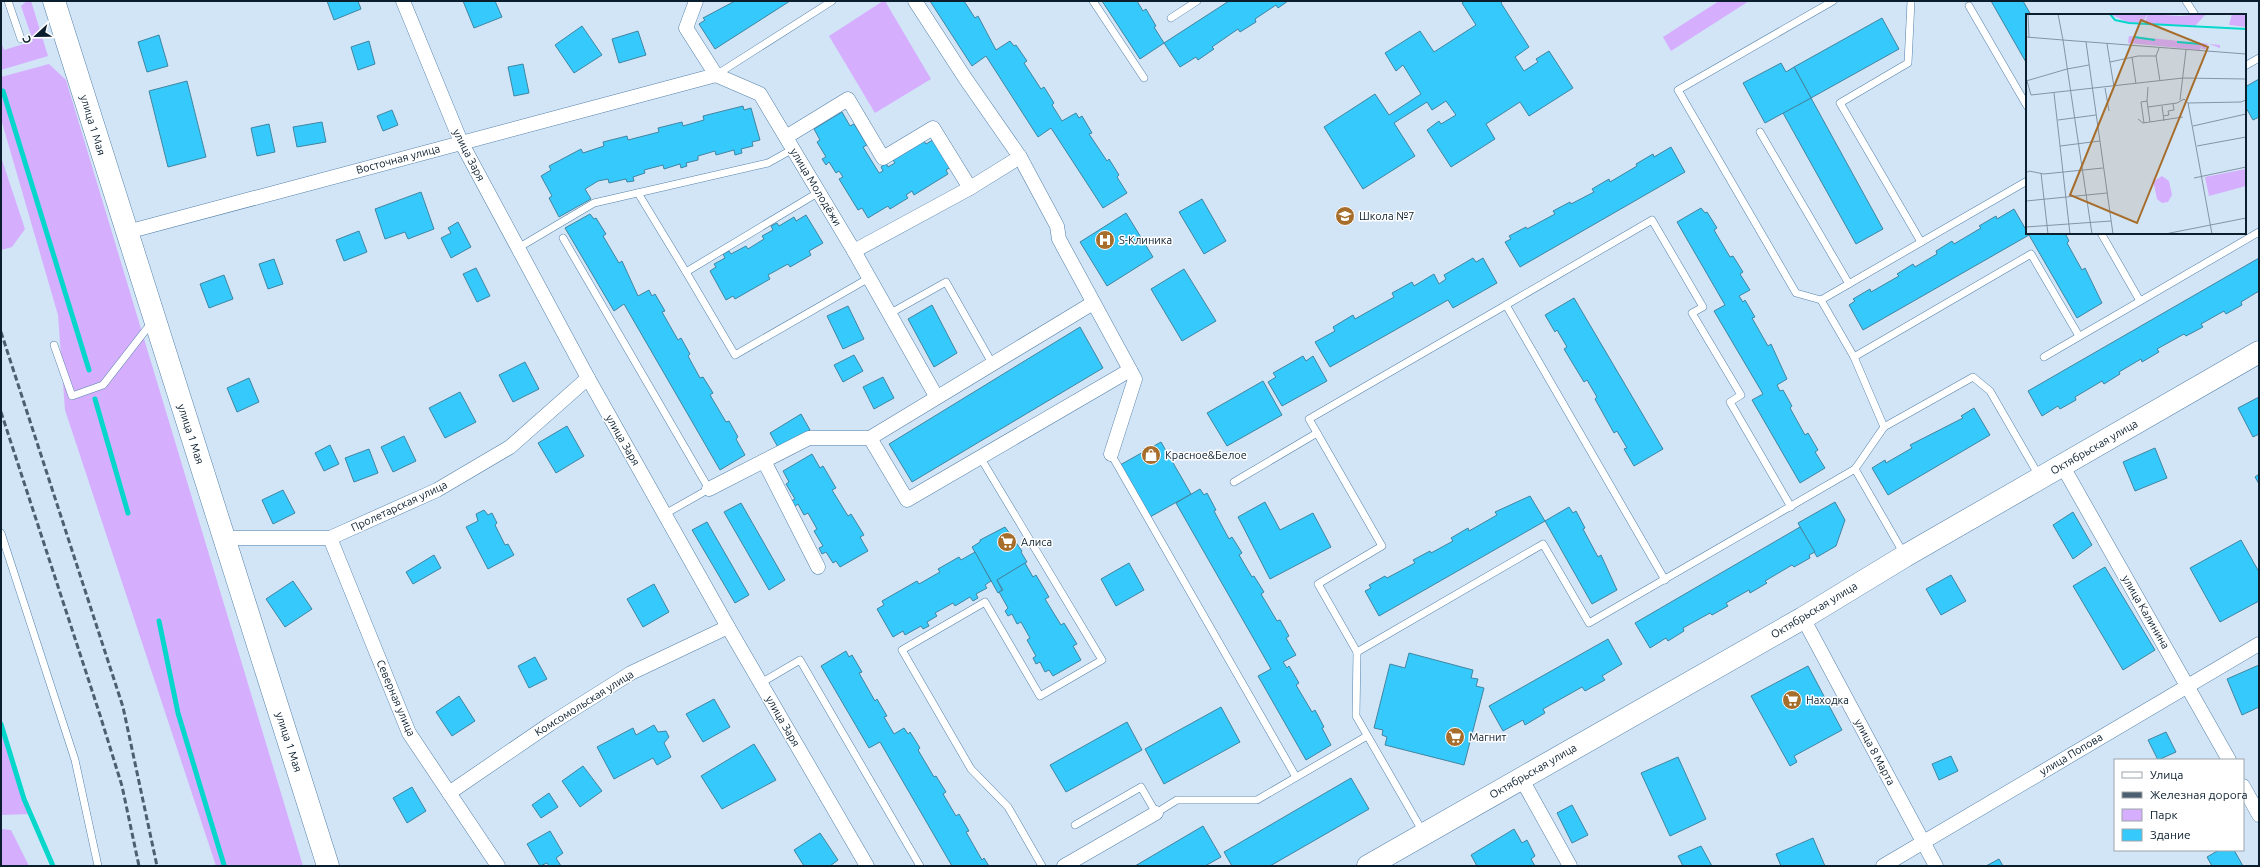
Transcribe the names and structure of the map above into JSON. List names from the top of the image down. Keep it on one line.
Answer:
{"streets":{"main road":["улица 1 Мая","Октябрьская улица"],"street":["улица Заря","Восточная улица","улица Молодёжи","Пролетарская улица","улица Калинина","Северная улица","Комсомольская улица","улица 8 Марта","улица Попова"]},"crossings":[["улица 1 Мая","Восточная улица"],["улица 1 Мая","Пролетарская улица"],["улица Заря","Восточная улица"],["улица Заря","Пролетарская улица"],["улица Заря","Комсомольская улица"],["Восточная улица","улица Молодёжи"],["Октябрьская улица","улица Калинина"],["Октябрьская улица","улица 8 Марта"],["Пролетарская улица","Северная улица"],["улица Калинина","улица Попова"],["Северная улица","Комсомольская улица"],["улица 8 Марта","улица Попова"]],"places":{"school or university":["Школа №7"],"hospital":["S-Клиника"],"shop":["Красное&Белое"],"supermarket":["Алиса","Находка","Магнит"]},"legend":["Улица","Железная дорога","Парк","Здание"],"north":"left"}
